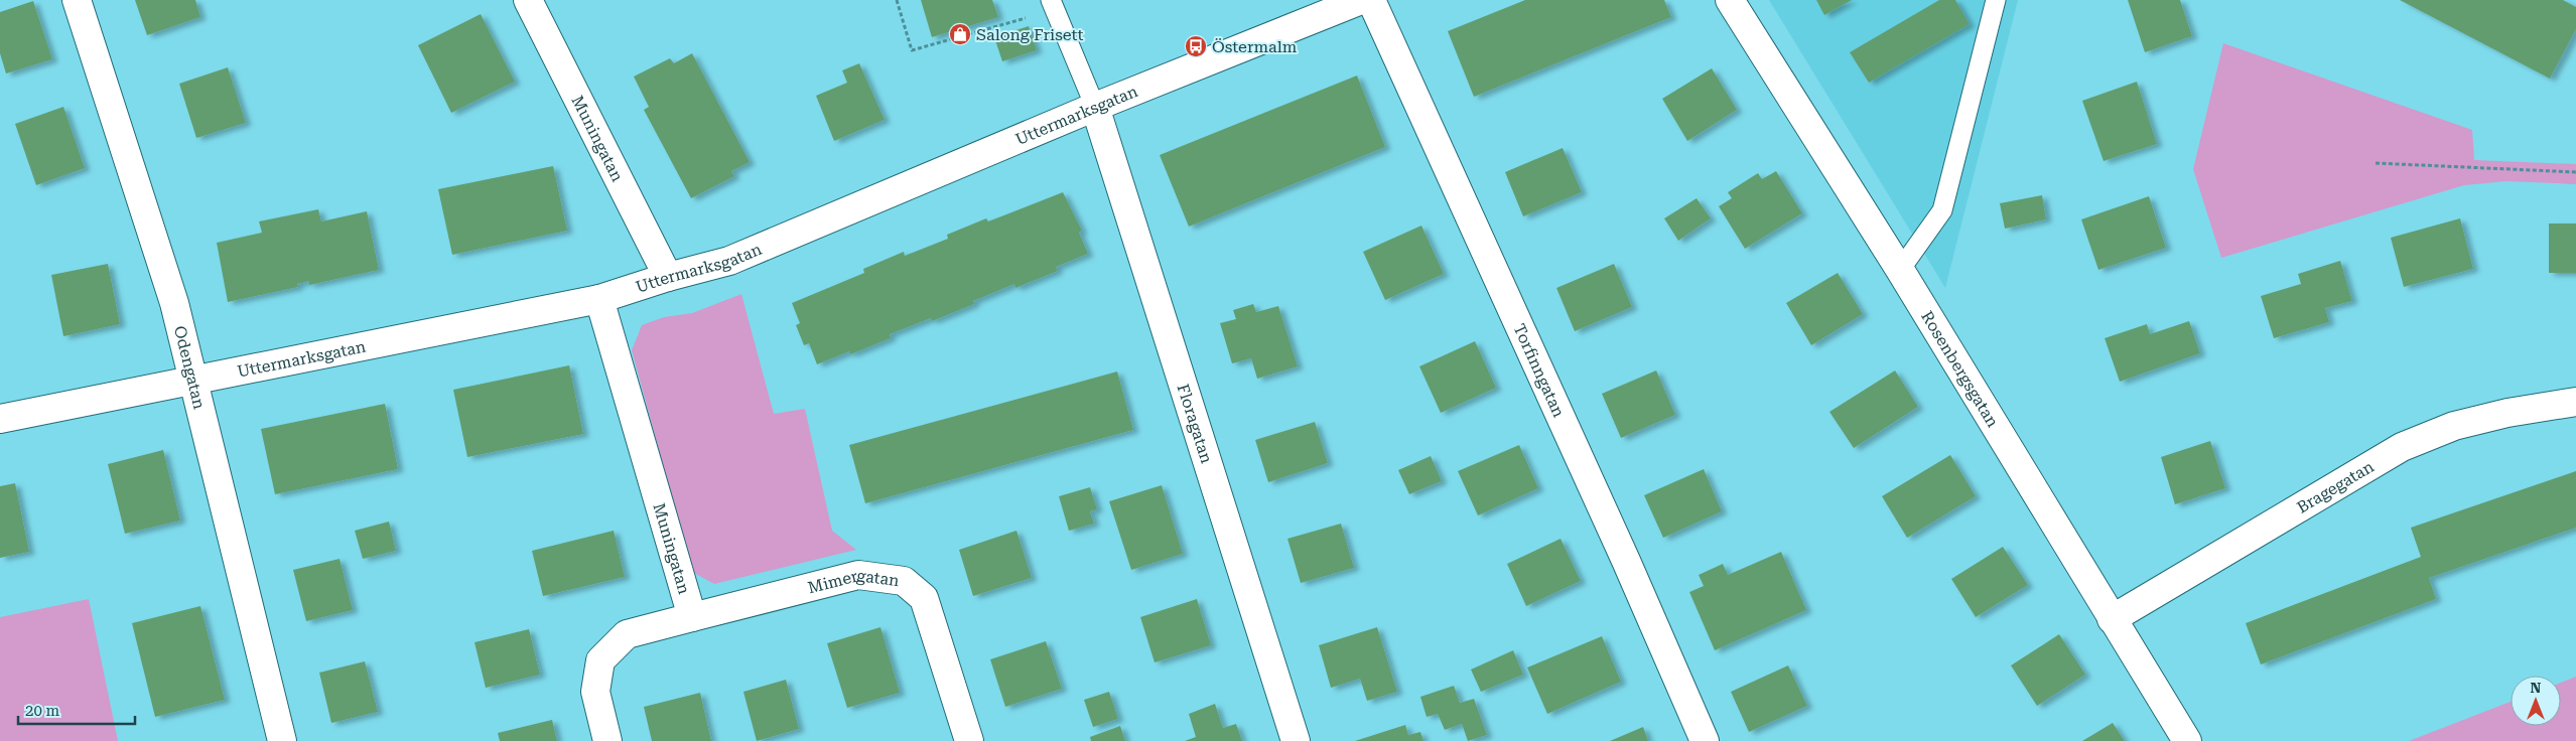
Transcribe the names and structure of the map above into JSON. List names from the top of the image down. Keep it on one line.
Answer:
{"streets":{"street":["Uttermarksgatan","Muningatan","Odengatan","Torfinngatan","Rosenbergsgatan","Floragatan","Bragegatan","Mimergatan"]},"crossings":[["Uttermarksgatan","Muningatan"],["Uttermarksgatan","Odengatan"],["Uttermarksgatan","Floragatan"],["Muningatan","Mimergatan"],["Rosenbergsgatan","Bragegatan"]],"places":{"shop":["Salong Frisett"],"bus stop":["Östermalm"]},"scale_bar":"20 m","north":"top"}
